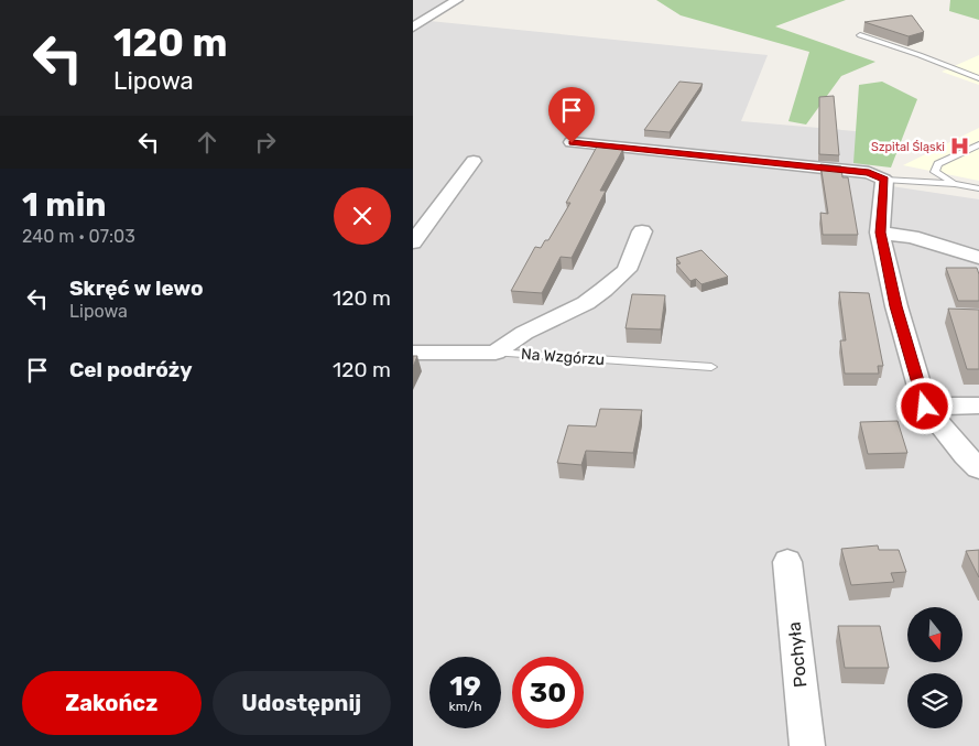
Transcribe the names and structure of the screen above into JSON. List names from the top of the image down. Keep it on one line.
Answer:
{"streets":{"street":["Na Wzgórzu","Pochyła"]},"places":{"hospital":["Szpital Śląski"]},"north":"bottom","page":{"turn":["120 m","Lipowa"],"heading":["1 min","240 m · 07:03"],"list":[{"name":"Skręć w lewo","note":"Lipowa","value":"120 m"},{"name":"Cel podróży","value":"120 m"}],"speed":"19 km/h","limit":"30","buttons":["Zakończ","Udostępnij"]}}
